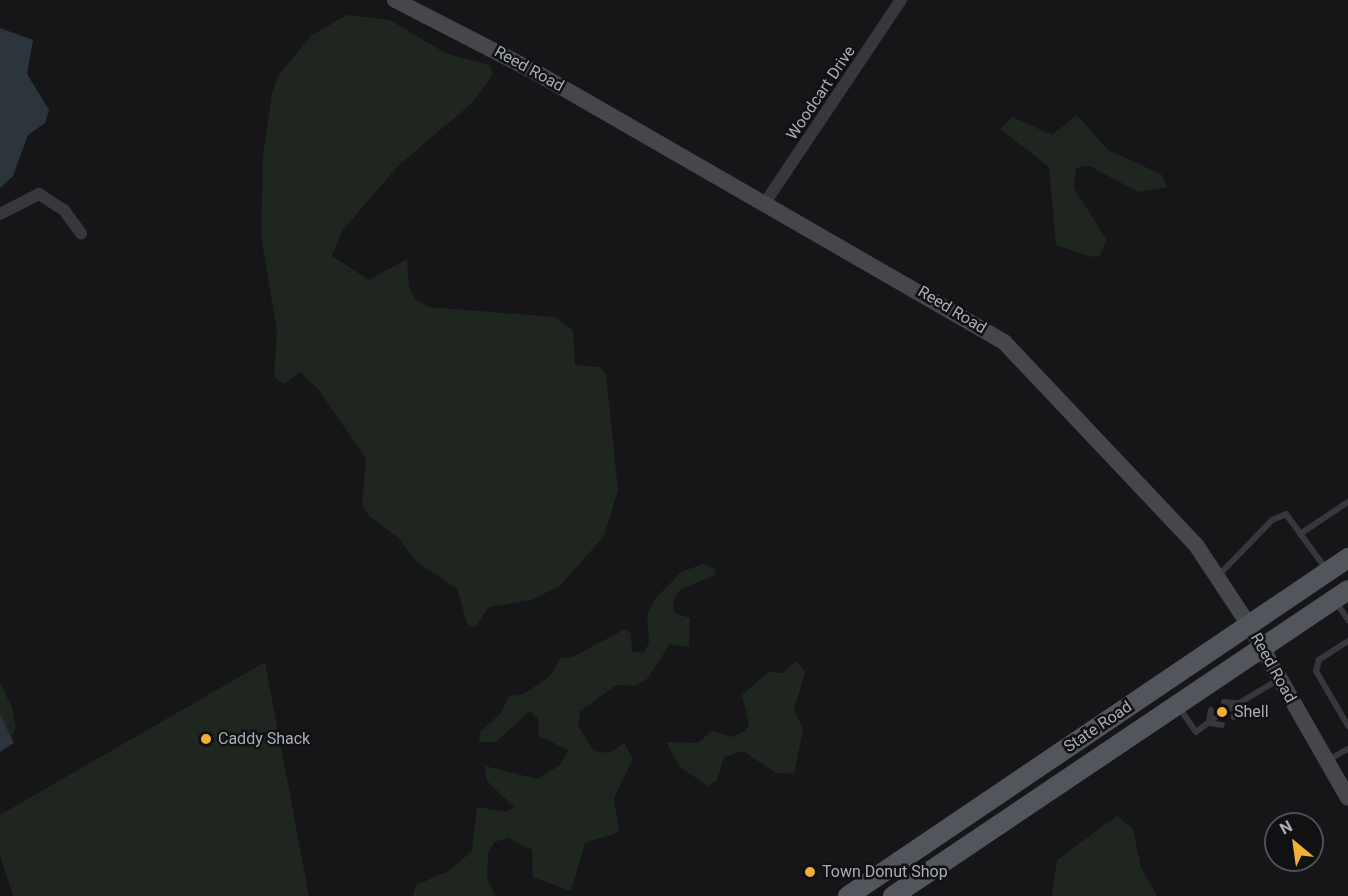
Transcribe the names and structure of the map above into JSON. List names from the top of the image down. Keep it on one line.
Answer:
{"streets":{"main road":["State Road"],"street":["Reed Road","Woodcart Drive"]},"crossings":[["Reed Road","Woodcart Drive"],["Reed Road","State Road"]],"places":["Shell","Caddy Shack","Town Donut Shop"],"north":"top left"}
